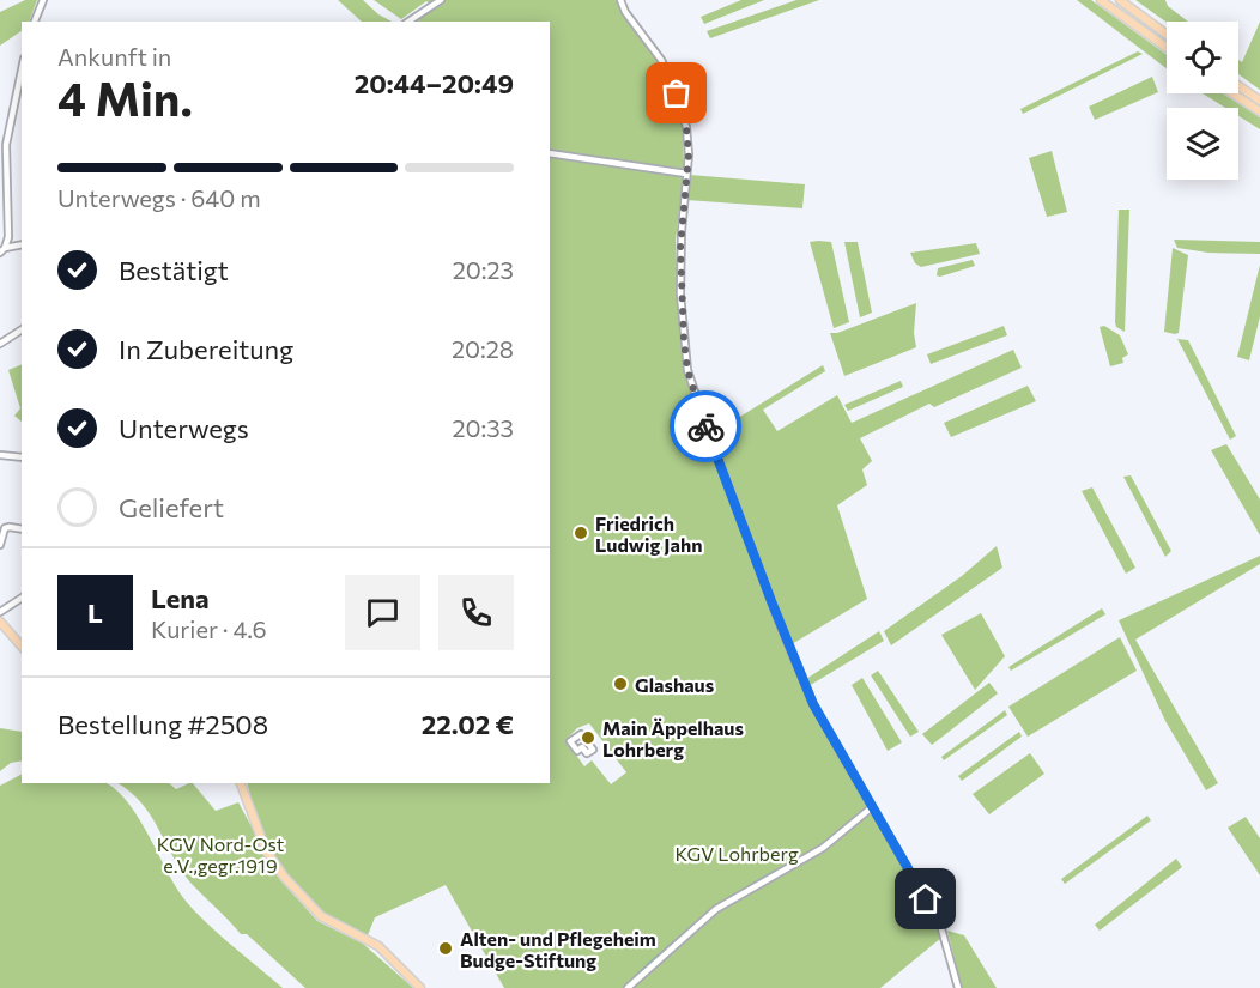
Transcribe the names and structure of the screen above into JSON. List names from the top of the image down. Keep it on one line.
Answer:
{"parks":["KGV Nord-Ost e.V.,gegr.1919","KGV Lohrberg"],"places":["Friedrich Ludwig Jahn","Glashaus","Main Äppelhaus Lohrberg","Alten- und Pflegeheim Budge-Stiftung"],"page":{"heading":["4 Min.","Ankunft in","20:44–20:49"],"panel":["Lena","Kurier · 4.6","Bestellung #2508","22.02 €"],"bar":"Unterwegs · 640 m","list":[["Bestätigt","20:23"],["In Zubereitung","20:28"],["Unterwegs","20:33"],"Geliefert"],"round":"L"}}
